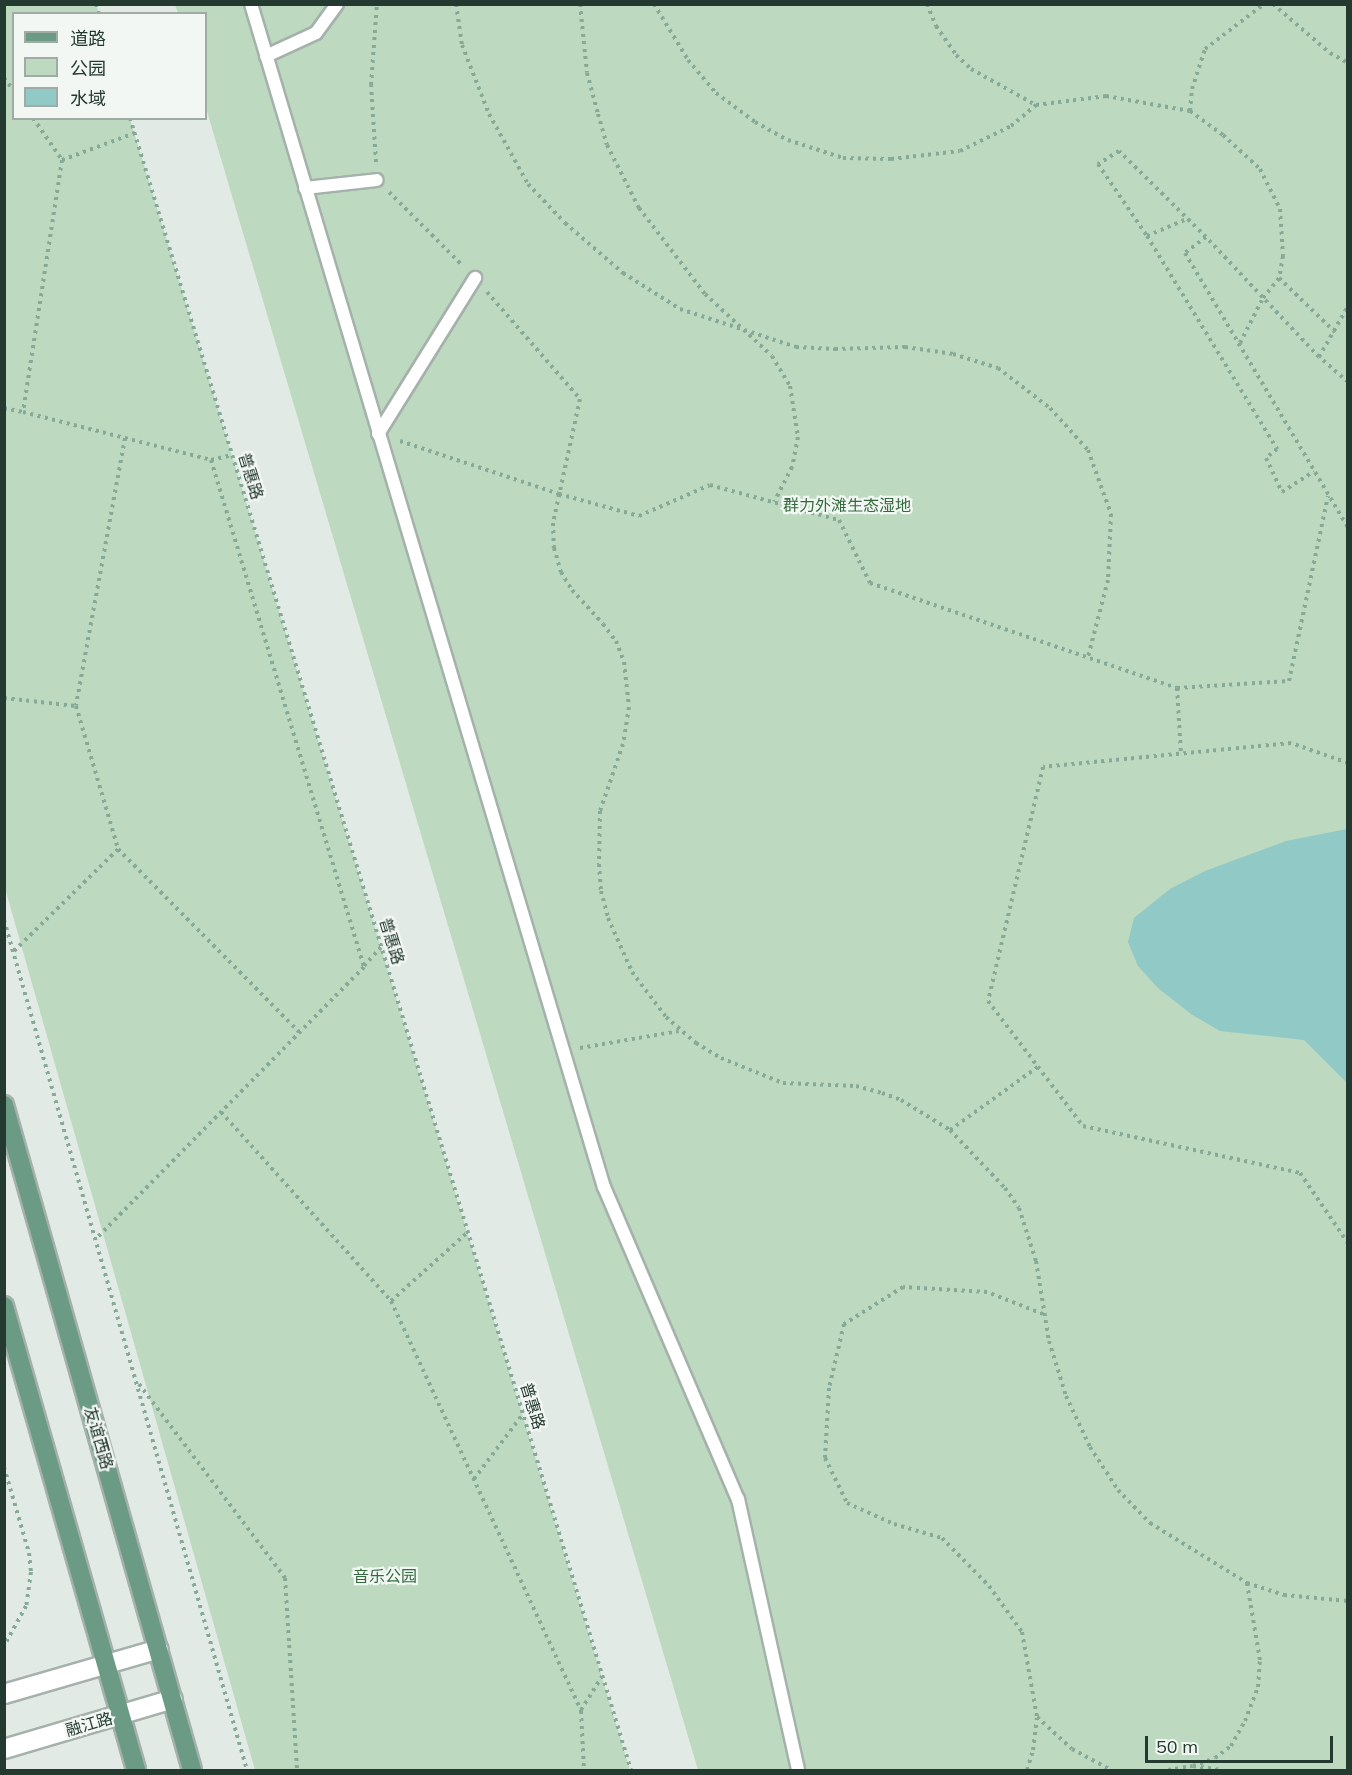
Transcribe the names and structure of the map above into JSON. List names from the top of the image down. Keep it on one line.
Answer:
{"streets":{"main road":["友谊西路","融江路"],"path":["普惠路"]},"crossings":[["友谊西路","融江路"]],"parks":["群力外滩生态湿地","音乐公园"],"legend":["道路","公园","水域"],"scale_bar":"50 m"}
